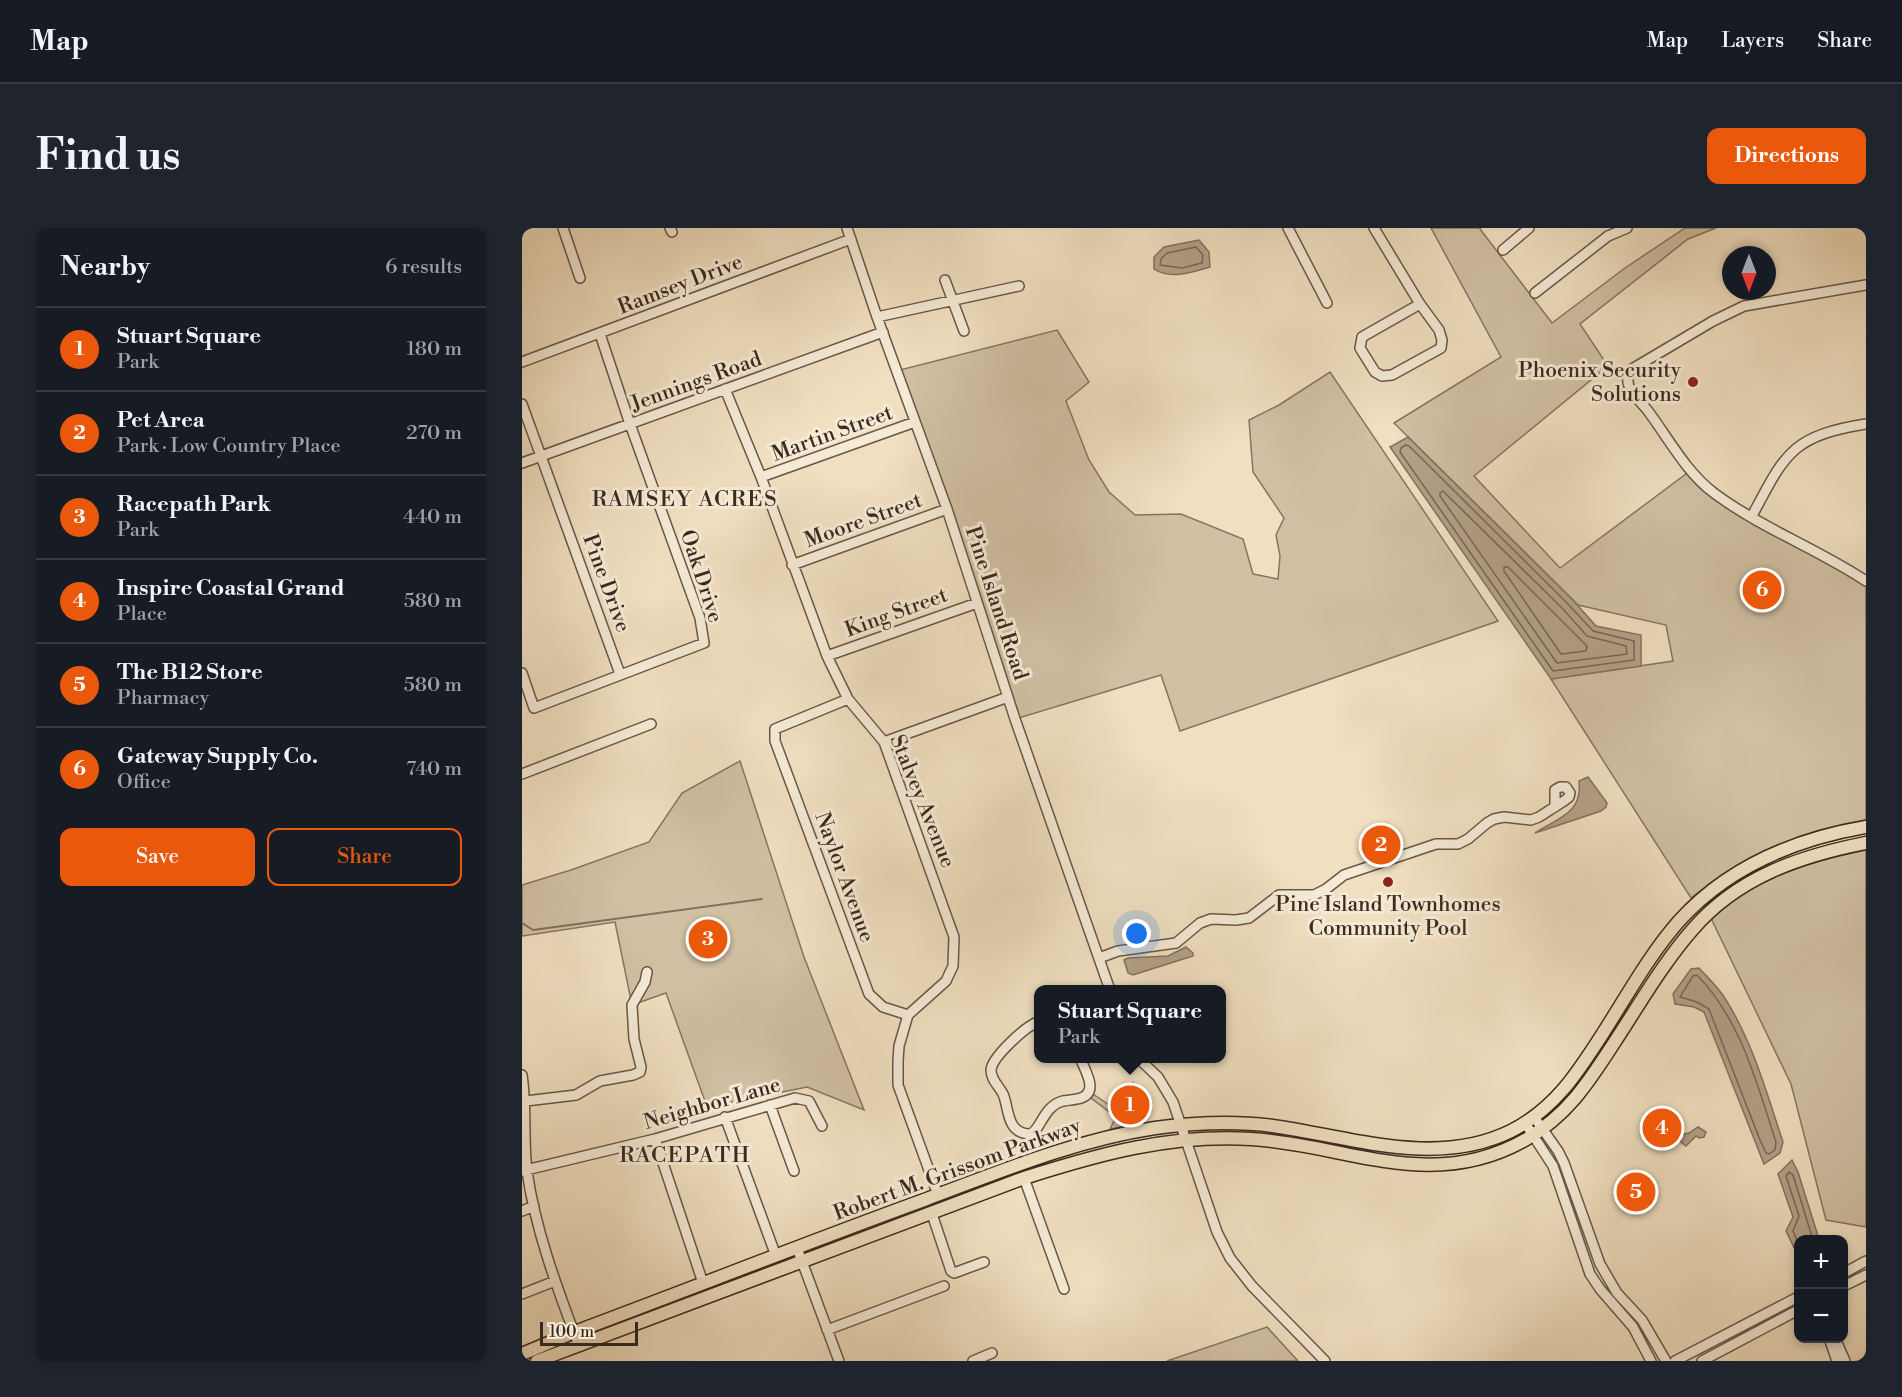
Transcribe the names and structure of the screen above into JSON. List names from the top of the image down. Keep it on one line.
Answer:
{"streets":{"main road":["Robert M. Grissom Parkway"],"street":["Ramsey Drive","Jennings Road","Martin Street","Moore Street","Oak Drive","Pine Drive","Pine Island Road","King Street","Stalvey Avenue","Naylor Avenue","Neighbor Lane"]},"crossings":[["Ramsey Drive","Oak Drive"],["Ramsey Drive","Pine Island Road"],["Jennings Road","Oak Drive"],["Jennings Road","Pine Drive"],["Jennings Road","Pine Island Road"],["Jennings Road","Stalvey Avenue"],["Martin Street","Pine Island Road"],["Martin Street","Stalvey Avenue"],["Moore Street","Pine Island Road"],["Moore Street","Stalvey Avenue"],["Oak Drive","Pine Drive"],["Pine Island Road","King Street"],["King Street","Stalvey Avenue"],["Stalvey Avenue","Naylor Avenue"],["Stalvey Avenue","Robert M. Grissom Parkway"]],"districts":["RAMSEY ACRES","RACEPATH"],"places":["Phoenix Security Solutions","Pine Island Townhomes Community Pool"],"scale_bar":"100 m","north":"bottom","page":{"header":"Map","nav":["Map","Layers","Share"],"buttons":["Directions",["Save","Share"]],"title":"Find us","heading":["Nearby","6 results"],"list":[{"mark":"1","name":"Stuart Square","note":"Park","value":"180 m"},{"mark":"2","name":"Pet Area","note":"Park · Low Country Place","value":"270 m"},{"mark":"3","name":"Racepath Park","note":"Park","value":"440 m"},{"mark":"4","name":"Inspire Coastal Grand","note":"Place","value":"580 m"},{"mark":"5","name":"The B12 Store","note":"Pharmacy","value":"580 m"},{"mark":"6","name":"Gateway Supply Co.","note":"Office","value":"740 m"}],"pins":["6","2","3","1","4","5"],"popup":["Stuart Square","Park"],"map_buttons":["+","−"],"scale":"100 m"}}
